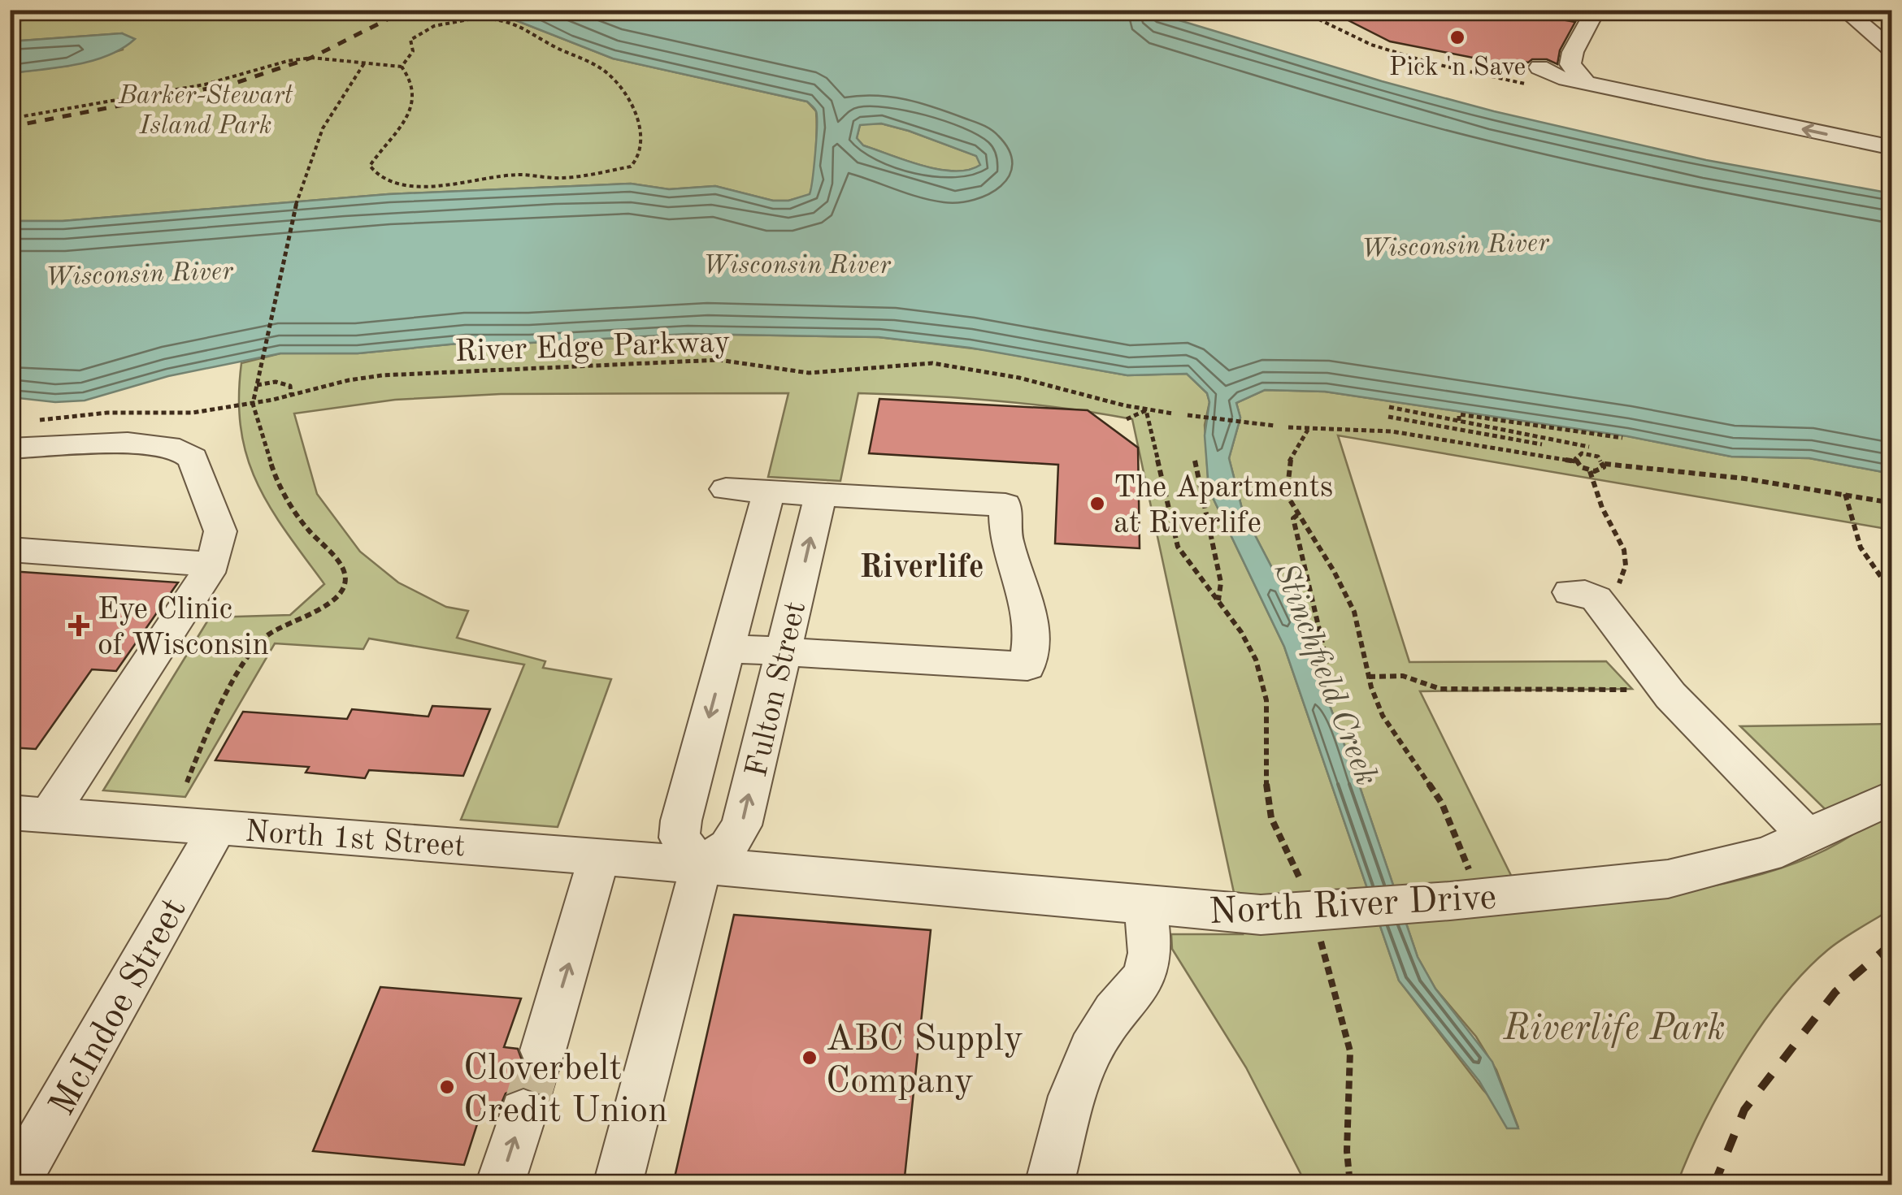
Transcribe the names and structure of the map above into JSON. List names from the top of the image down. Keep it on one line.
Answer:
{"streets":{"street":["Fulton Street","North 1st Street","North River Drive","McIndoe Street"],"path":["River Edge Parkway"]},"crossings":[["Fulton Street","North 1st Street"],["Fulton Street","North River Drive"],["North 1st Street","North River Drive"],["North 1st Street","McIndoe Street"]],"districts":["Riverlife"],"water":["Wisconsin River","Stinchfield Creek"],"parks":["Barker-Stewart Island Park","Riverlife Park"],"places":{"other":["Pick 'n Save","The Apartments at Riverlife","ABC Supply Company","Cloverbelt Credit Union"],"health":["Eye Clinic of Wisconsin"]}}
